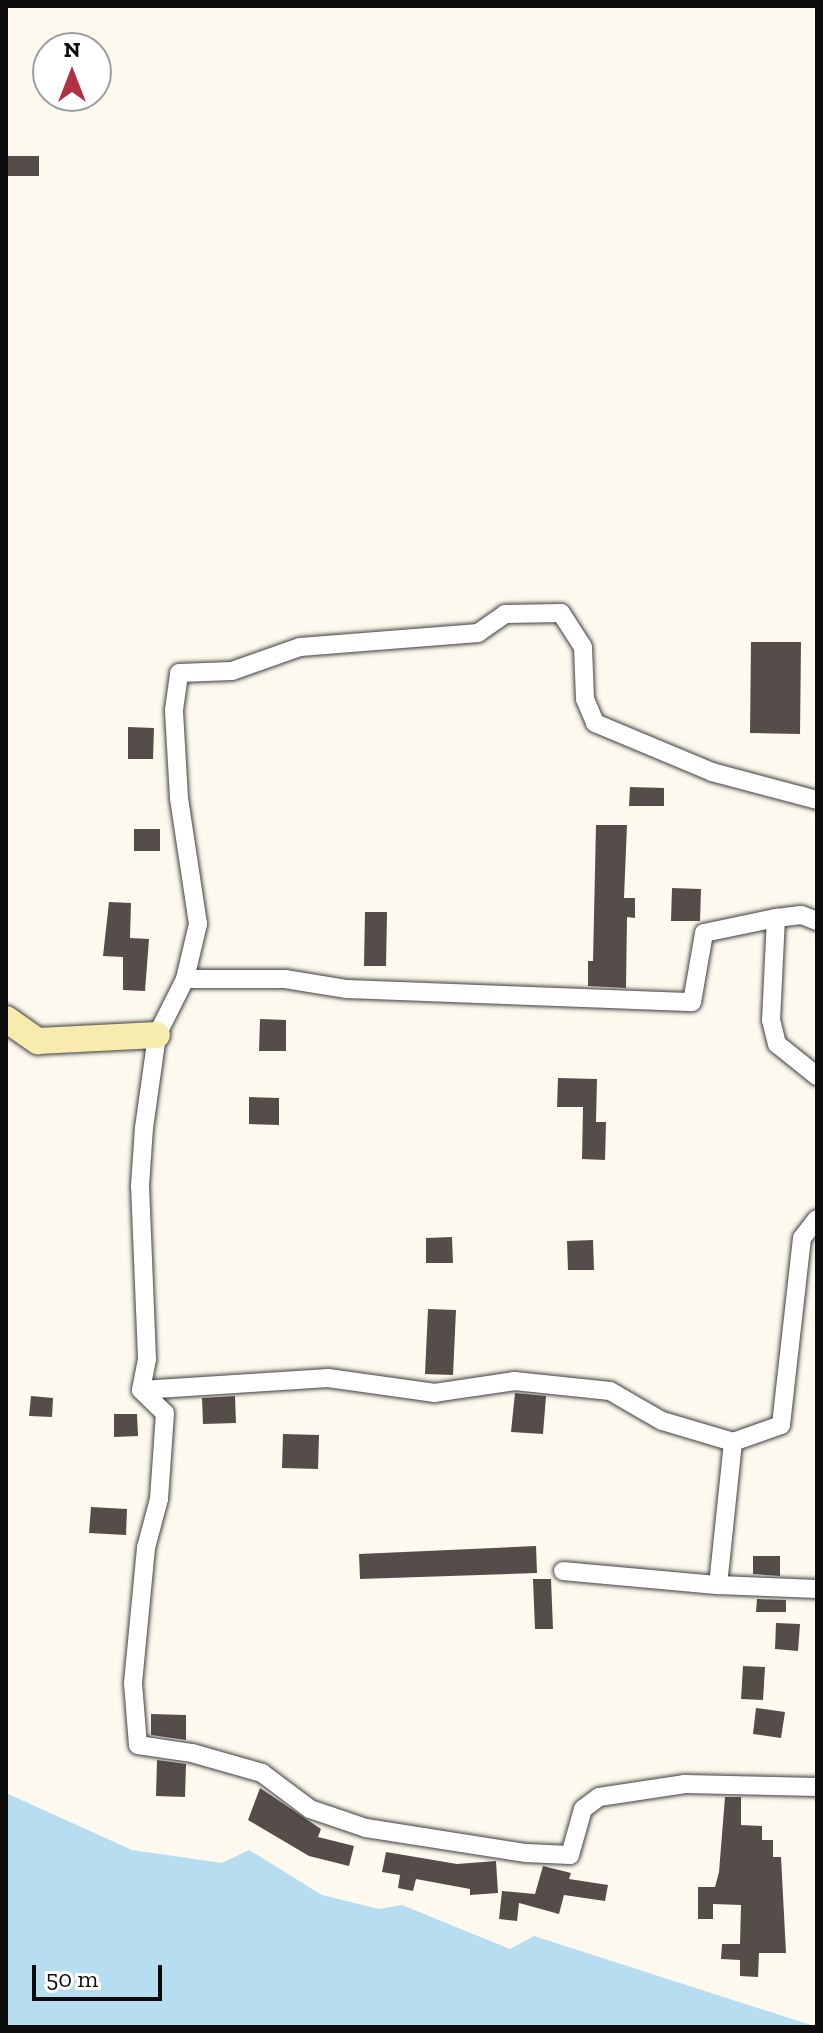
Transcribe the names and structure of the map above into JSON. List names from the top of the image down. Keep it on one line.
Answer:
{"scale_bar":"50 m","north":"top"}
